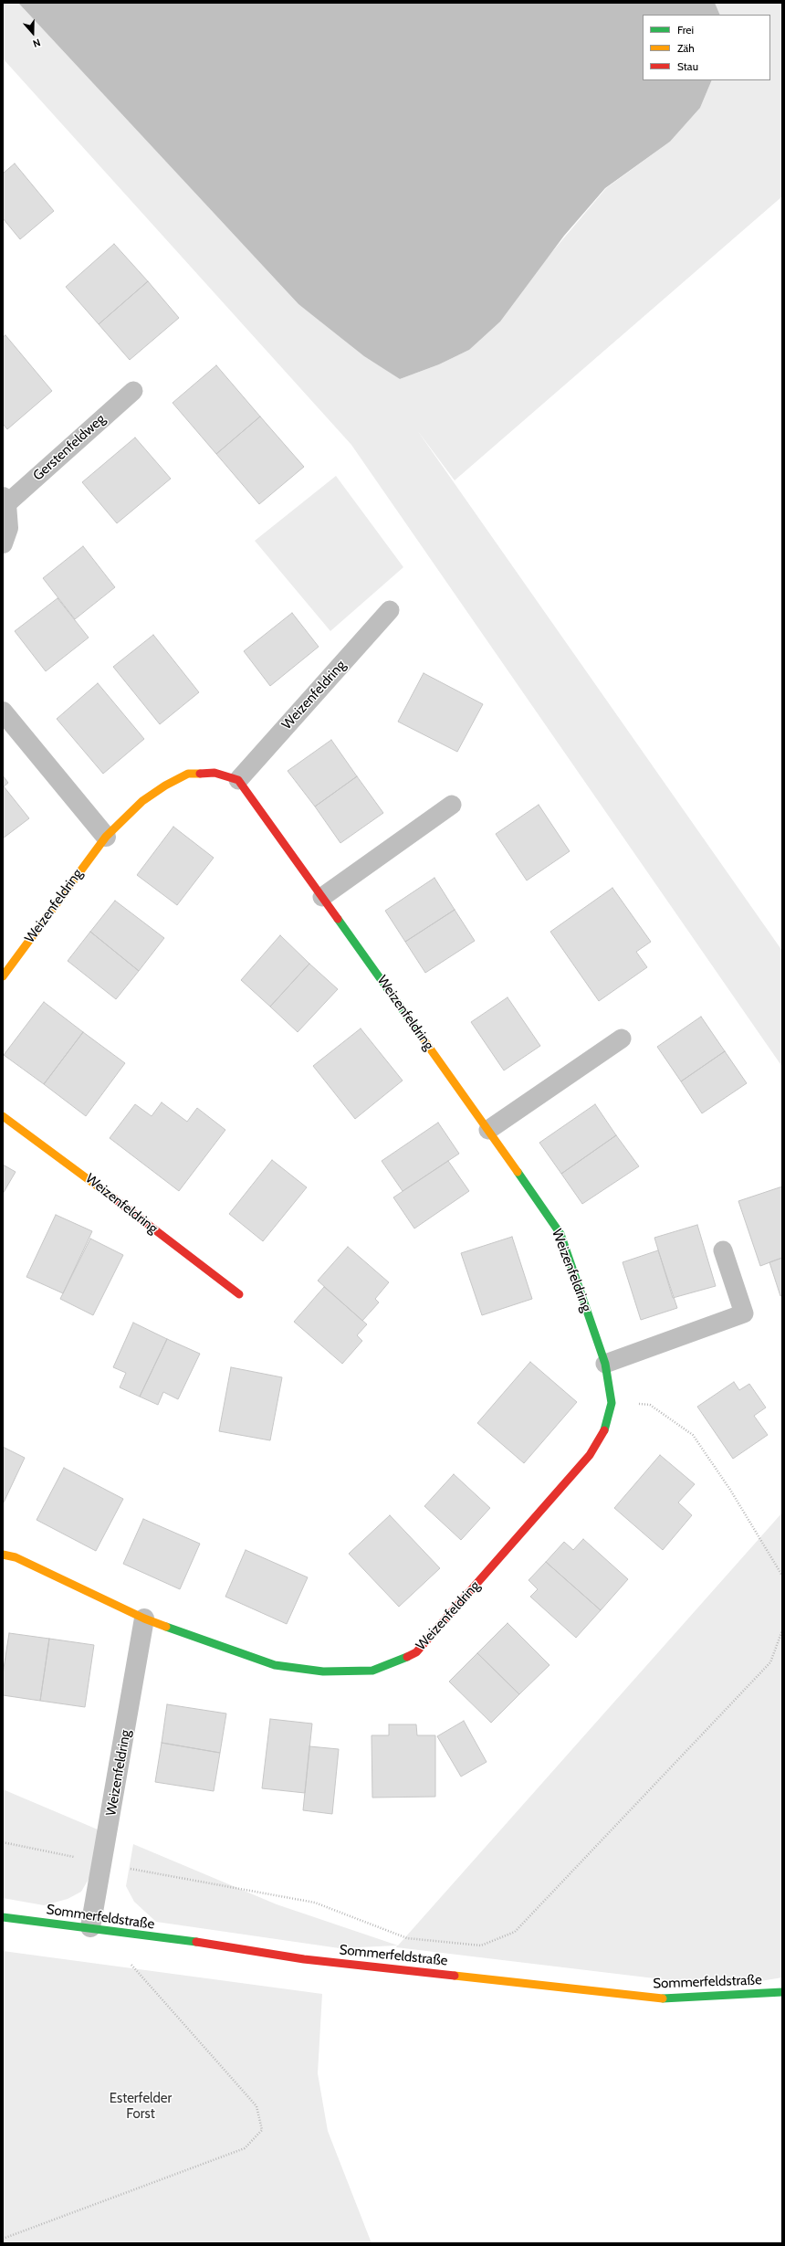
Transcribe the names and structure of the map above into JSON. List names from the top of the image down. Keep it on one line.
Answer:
{"streets":{"street":["Gerstenfeldweg","Weizenfeldring","Sommerfeldstraße"]},"crossings":[["Weizenfeldring","Sommerfeldstraße"]],"parks":["Esterfelder Forst"],"legend":["Frei","Zäh","Stau"],"north":"bottom"}
